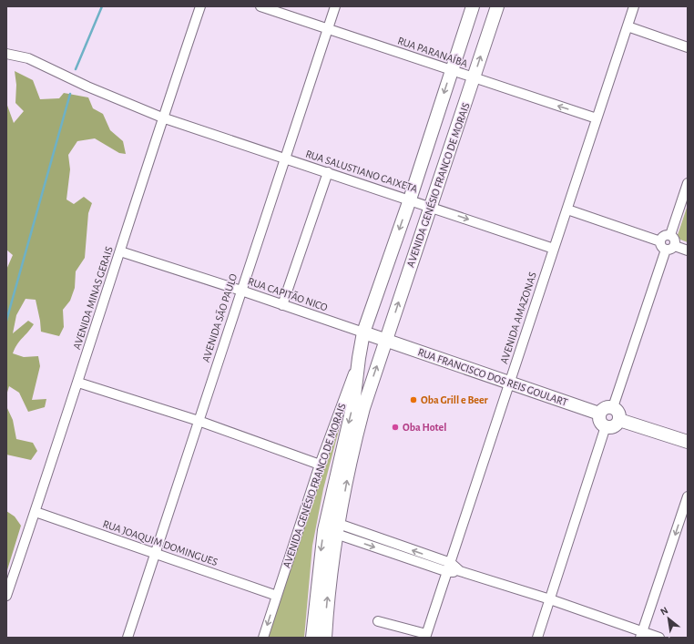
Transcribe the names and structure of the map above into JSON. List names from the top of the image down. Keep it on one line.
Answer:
{"streets":{"main road":["AVENIDA GENÉSIO FRANCO DE MORAIS","RUA FRANCISCO DOS REIS GOULART"],"street":["RUA PARANAÍBA","RUA SALUSTIANO CAIXETA","RUA CAPITÃO NICO","AVENIDA MINAS GERAIS","AVENIDA SÃO PAULO","AVENIDA AMAZONAS","RUA JOAQUIM DOMINGUES"]},"crossings":[["RUA PARANAÍBA","AVENIDA GENÉSIO FRANCO DE MORAIS"],["RUA PARANAÍBA","AVENIDA SÃO PAULO"],["RUA PARANAÍBA","AVENIDA AMAZONAS"],["RUA SALUSTIANO CAIXETA","AVENIDA GENÉSIO FRANCO DE MORAIS"],["RUA SALUSTIANO CAIXETA","AVENIDA MINAS GERAIS"],["RUA SALUSTIANO CAIXETA","AVENIDA SÃO PAULO"],["RUA SALUSTIANO CAIXETA","AVENIDA AMAZONAS"],["AVENIDA GENÉSIO FRANCO DE MORAIS","RUA CAPITÃO NICO"],["AVENIDA GENÉSIO FRANCO DE MORAIS","RUA FRANCISCO DOS REIS GOULART"],["AVENIDA GENÉSIO FRANCO DE MORAIS","RUA JOAQUIM DOMINGUES"],["RUA CAPITÃO NICO","AVENIDA MINAS GERAIS"],["RUA CAPITÃO NICO","AVENIDA SÃO PAULO"],["AVENIDA MINAS GERAIS","RUA JOAQUIM DOMINGUES"],["AVENIDA SÃO PAULO","RUA JOAQUIM DOMINGUES"],["AVENIDA AMAZONAS","RUA FRANCISCO DOS REIS GOULART"]],"one_way":["RUA PARANAÍBA"],"places":["Oba Grill e Beer","Oba Hotel"],"north":"top left"}
